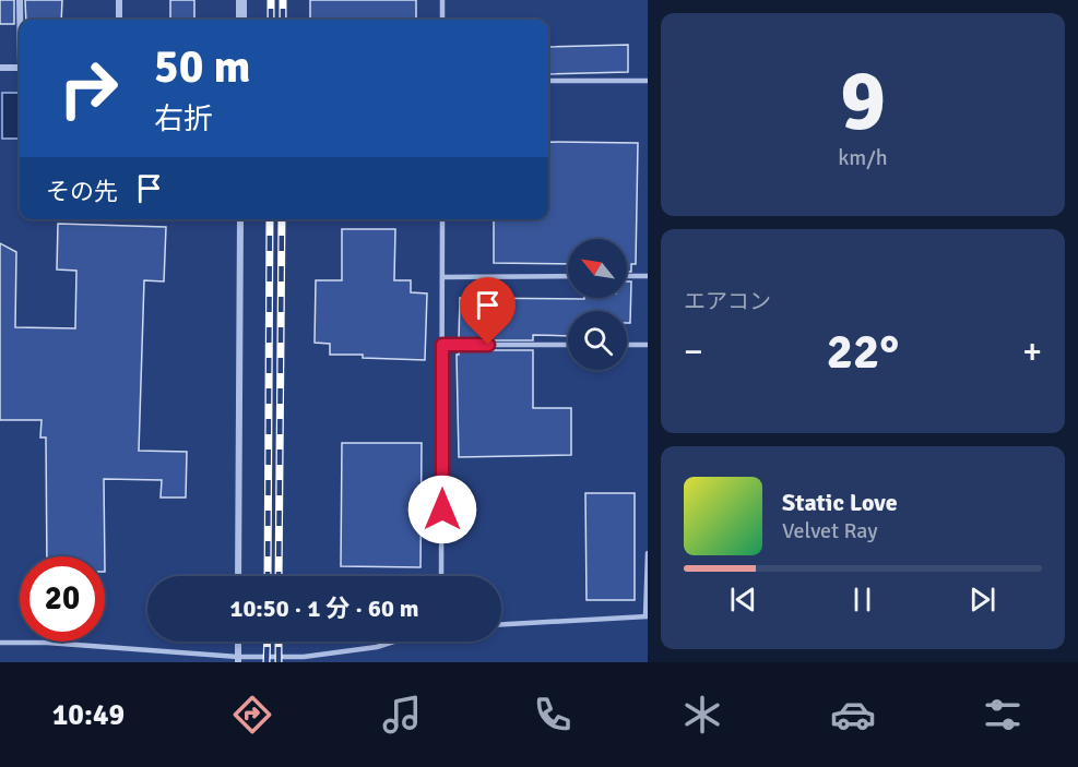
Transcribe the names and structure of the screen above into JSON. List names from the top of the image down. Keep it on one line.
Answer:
{"north":"top left","page":{"tile":[["9","km/h"],"エアコン"],"turn":["50 m","右折"],"then":"その先","heat":["−","22°","+"],"song":["Static Love","Velvet Ray"],"limit":"20","trip":"10:50 · 1 分 · 60 m","tabs":"10:49"}}
